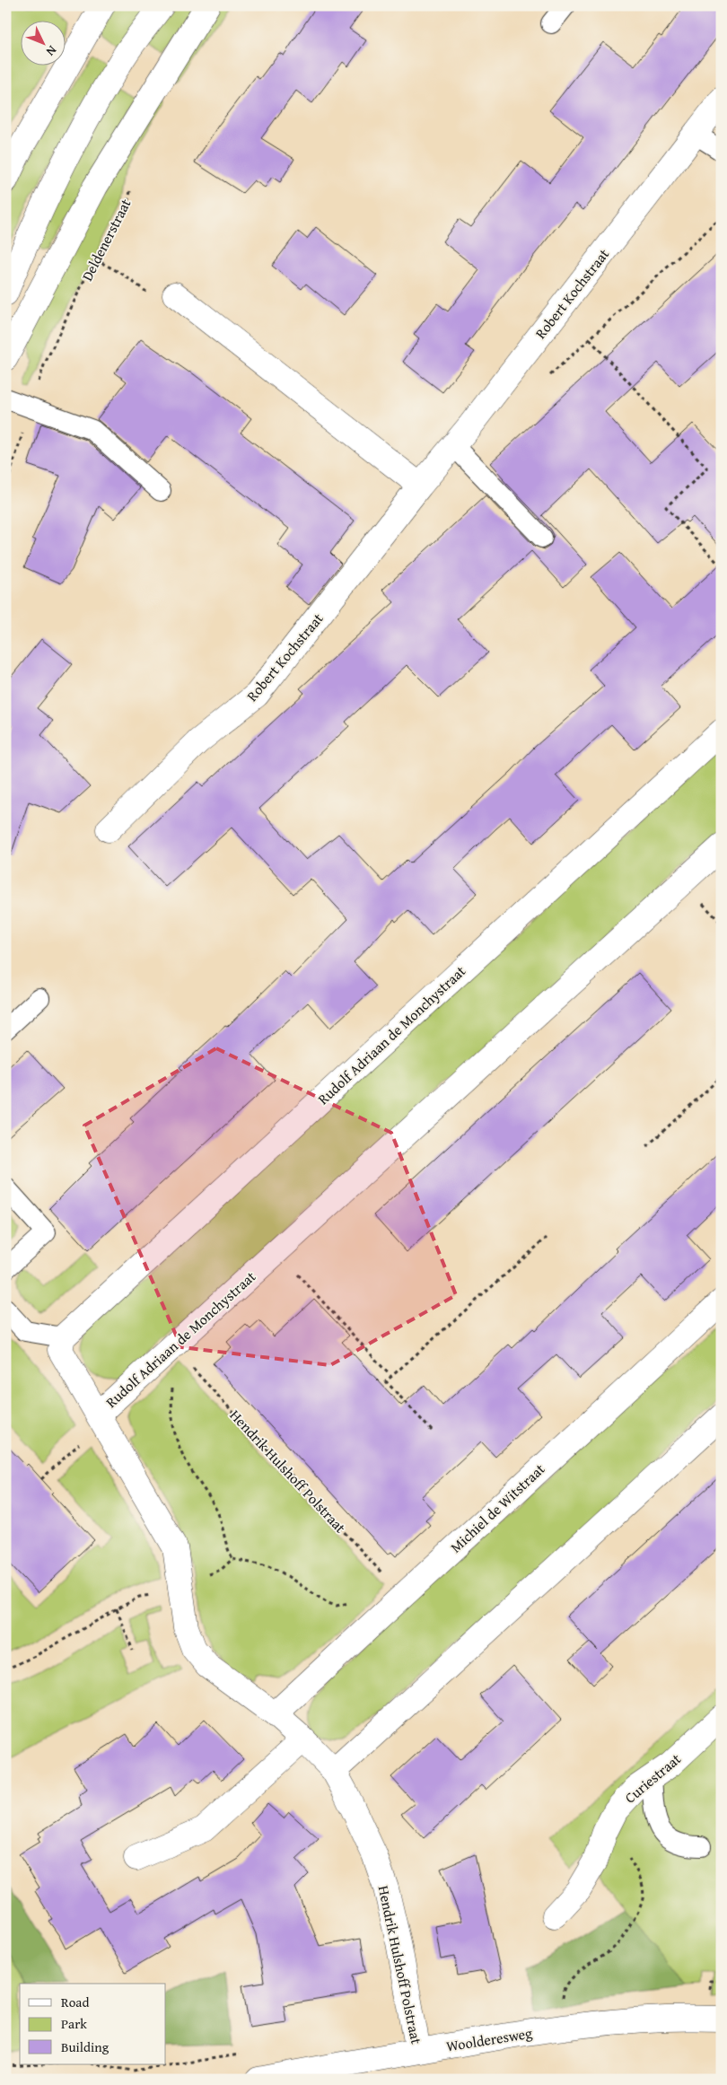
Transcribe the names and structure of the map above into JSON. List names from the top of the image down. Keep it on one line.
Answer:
{"streets":{"street":["Robert Kochstraat","Rudolf Adriaan de Monchystraat","Hendrik Hulshoff Polstraat","Michiel de Witstraat","Curiestraat","Woolderesweg"],"path":["Deldenerstraat"]},"crossings":[["Rudolf Adriaan de Monchystraat","Hendrik Hulshoff Polstraat"],["Hendrik Hulshoff Polstraat","Michiel de Witstraat"],["Hendrik Hulshoff Polstraat","Woolderesweg"]],"legend":["Road","Park","Building"],"north":"bottom right"}
